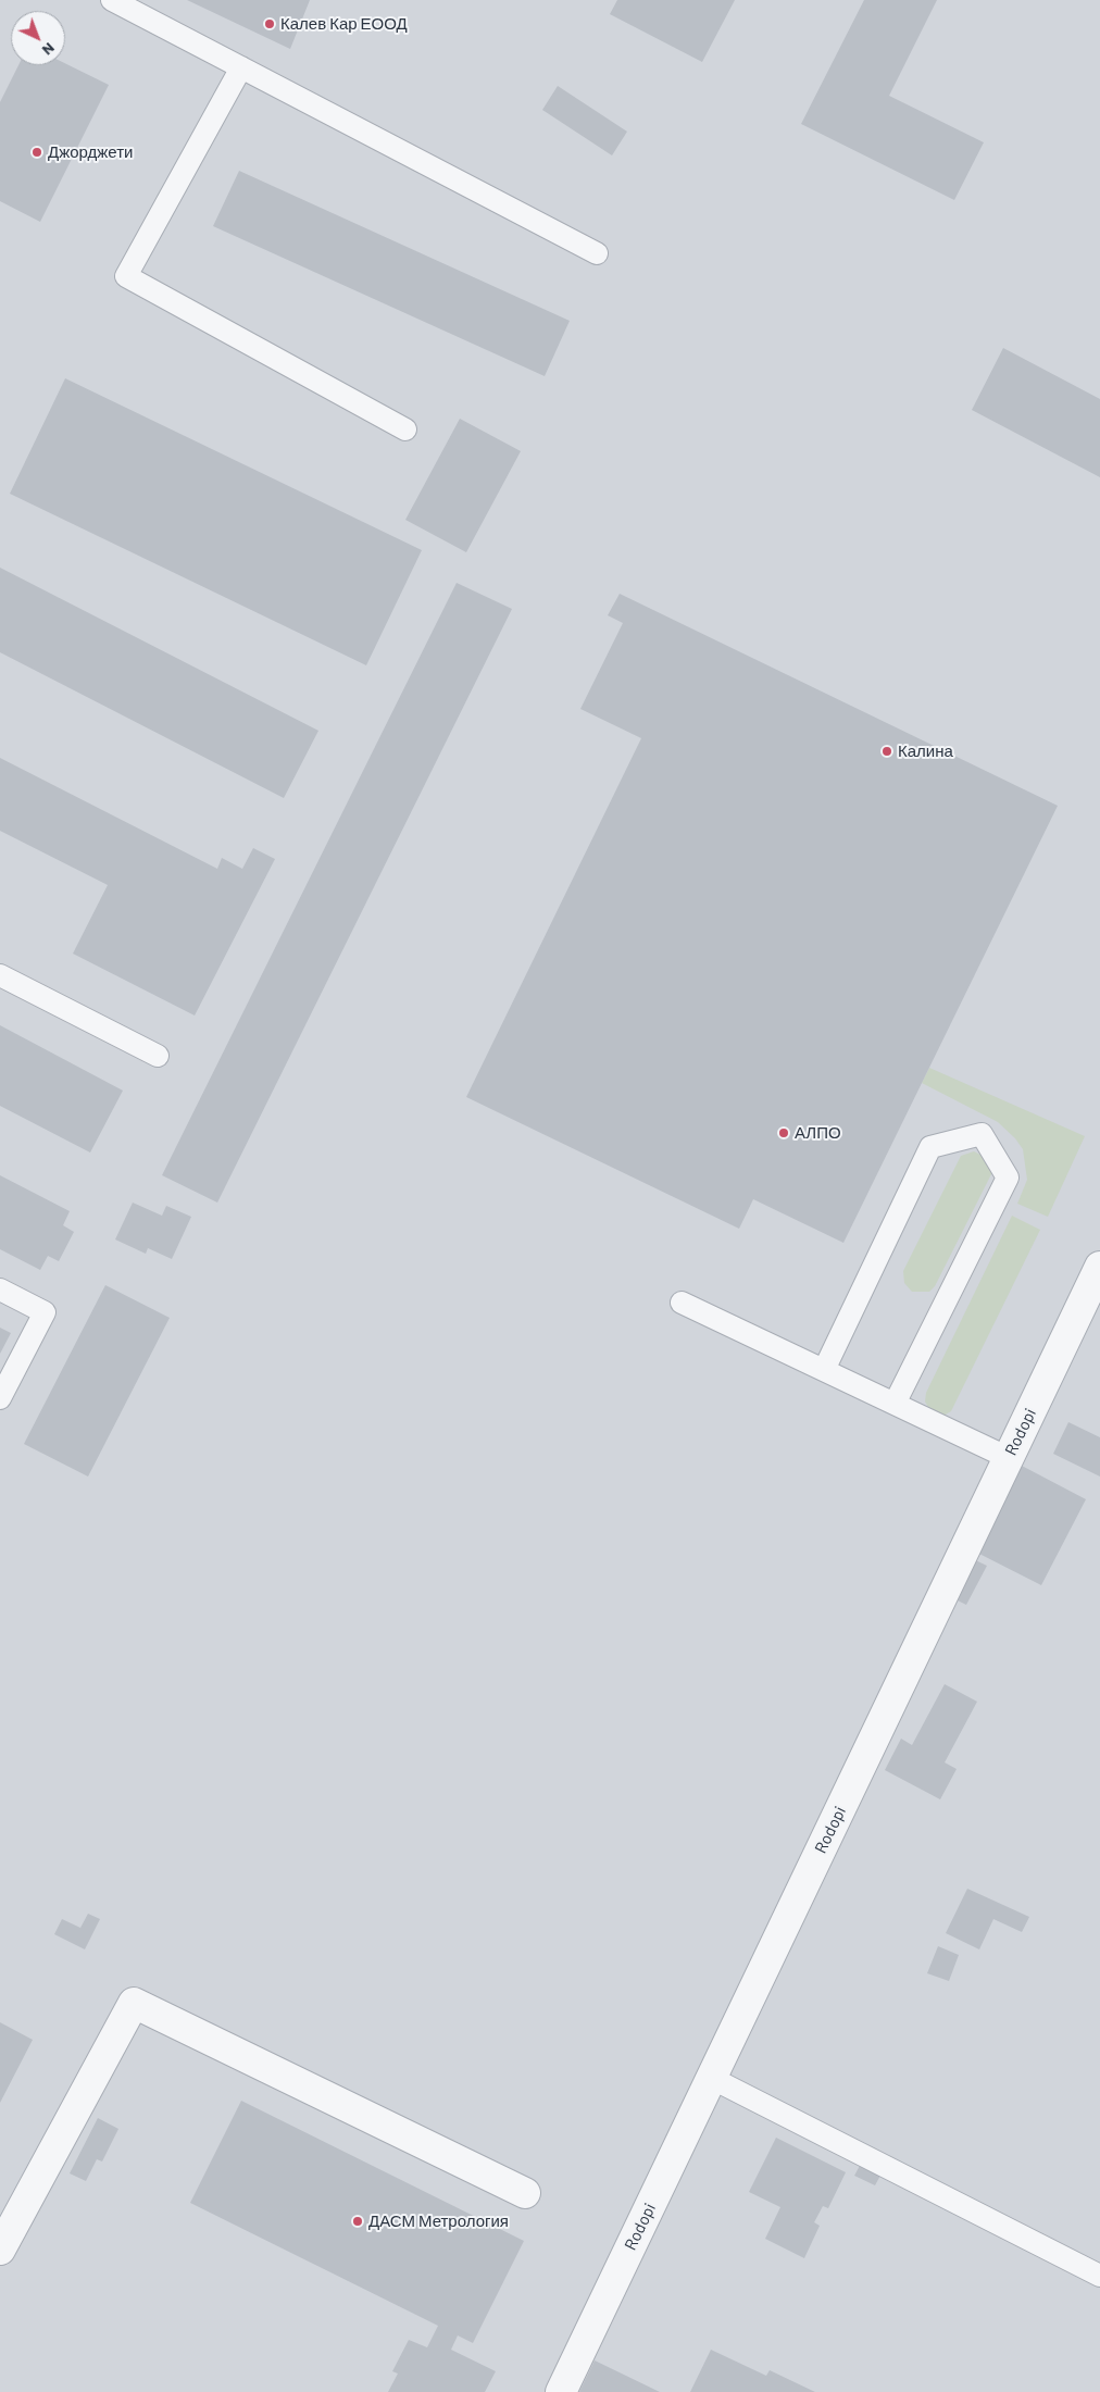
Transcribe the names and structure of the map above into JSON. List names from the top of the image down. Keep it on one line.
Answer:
{"streets":{"street":["Rodopi"]},"places":["Калев Кар ЕООД","Джорджети","Калина","АЛПО","ДАСМ Метрология"],"north":"bottom right"}
